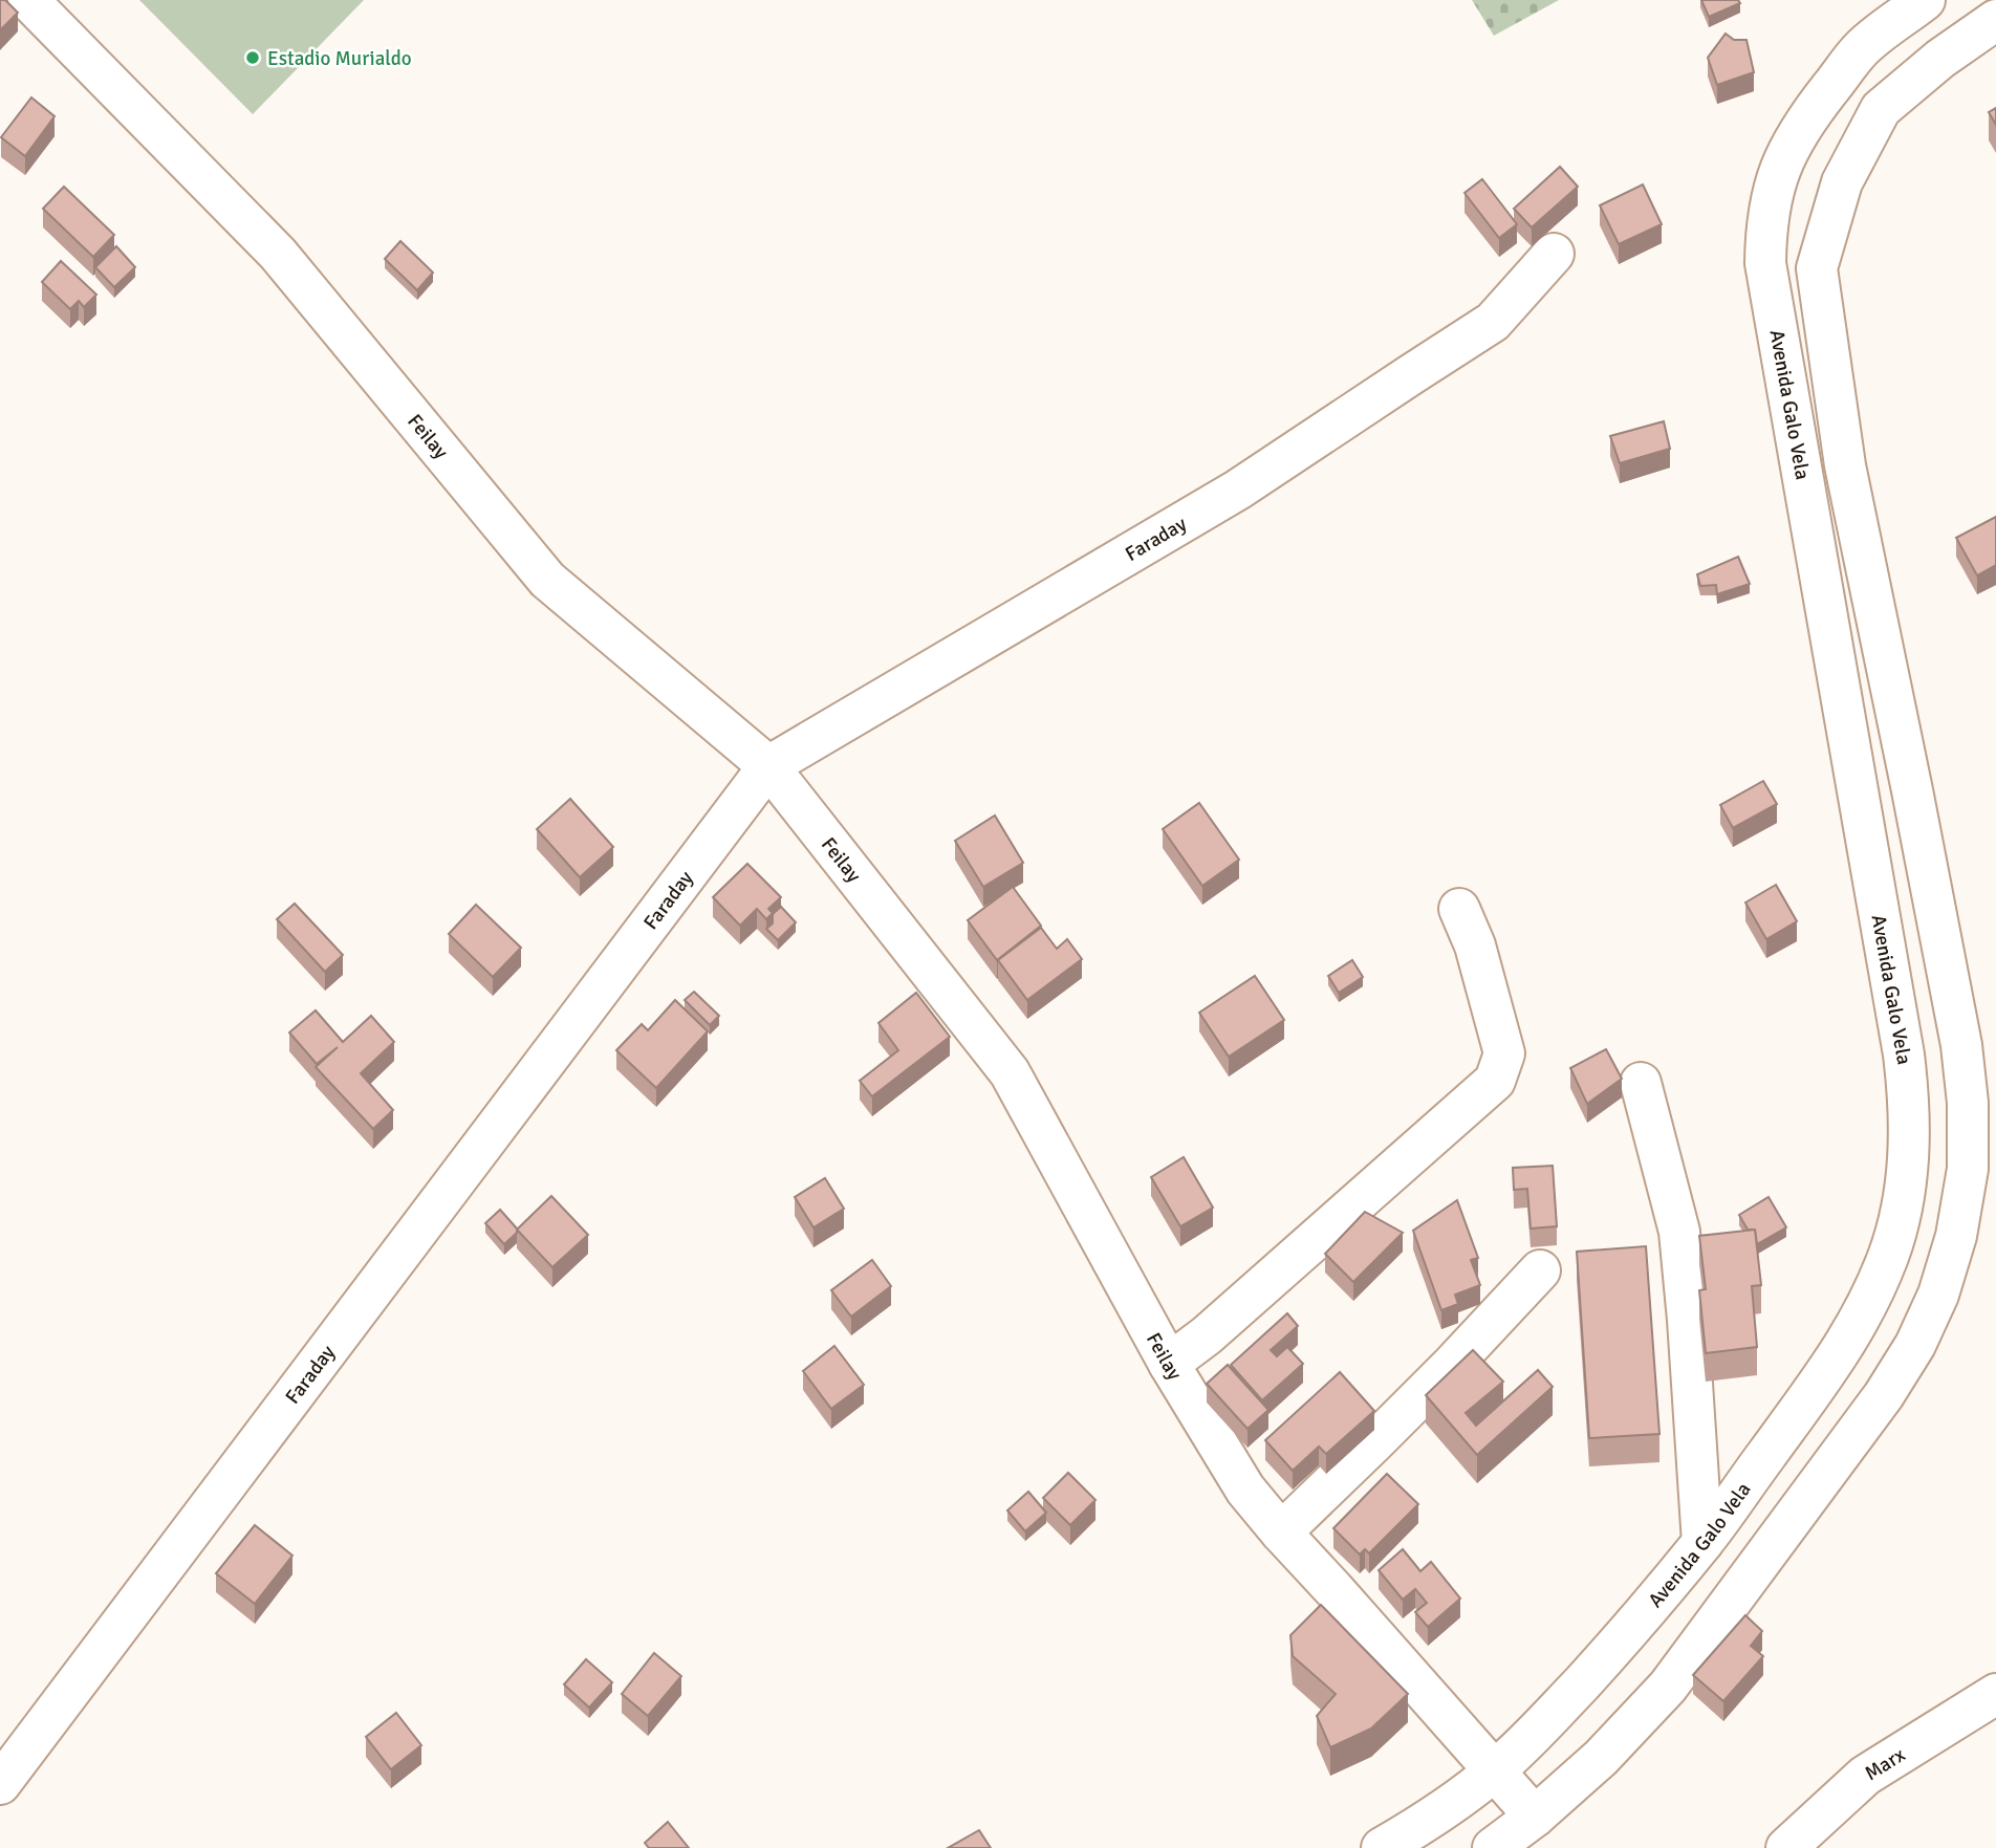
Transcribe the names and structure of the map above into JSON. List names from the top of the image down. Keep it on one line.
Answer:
{"streets":{"street":["Avenida Galo Vela","Feilay","Faraday","Marx"]},"crossings":[["Avenida Galo Vela","Feilay"],["Feilay","Faraday"]],"places":["Estadio Murialdo"]}
